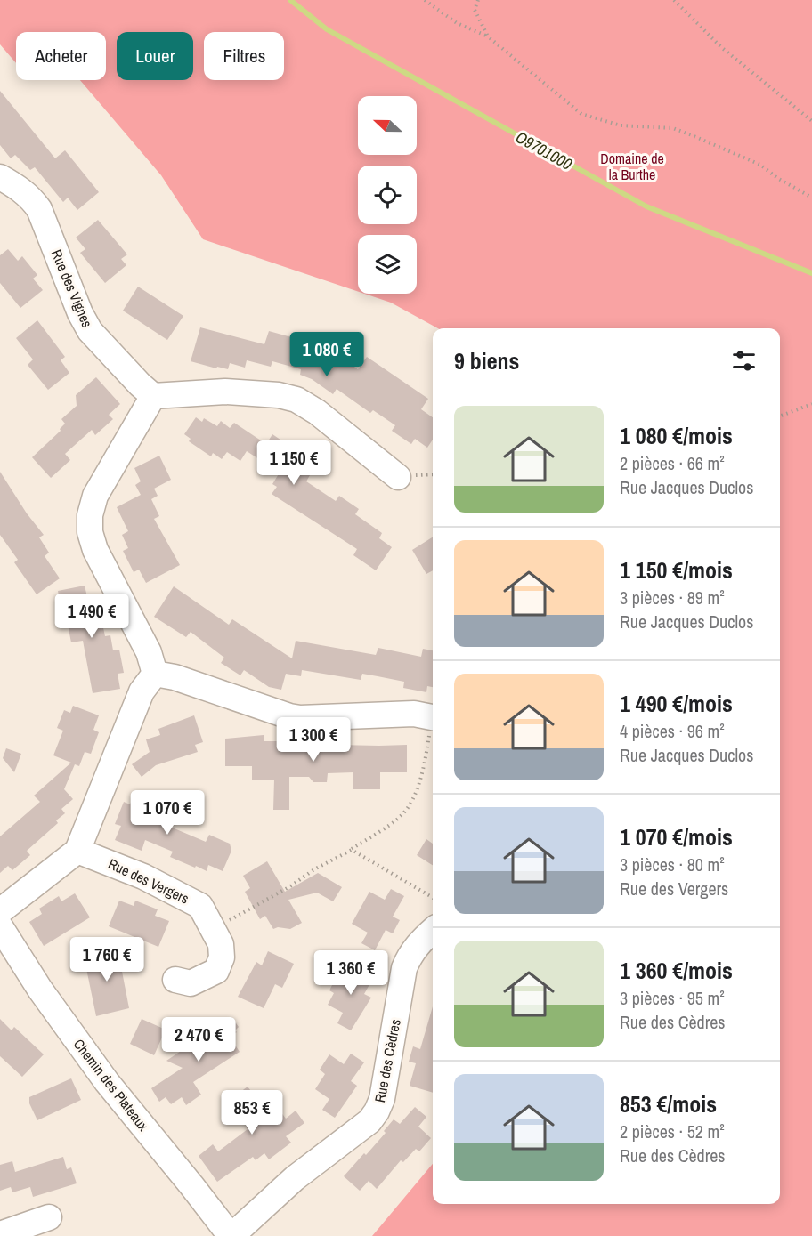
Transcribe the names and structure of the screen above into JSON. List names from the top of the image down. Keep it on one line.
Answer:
{"streets":{"street":["Rue des Vignes","Rue des Vergers","Rue des Cèdres","Chemin des Plateaux"]},"crossings":[["Rue des Cèdres","Chemin des Plateaux"]],"water":["O9701000"],"parks":["Domaine de la Burthe"],"north":"left","page":{"chip":["Acheter","Louer","Filtres"],"heading":"9 biens","price":["1 080 €","1 150 €","1 490 €","1 300 €","1 070 €","1 760 €","1 360 €","2 470 €","853 €"],"list":[{"name":"1 080 €/mois","note":"2 pièces · 66 m² · Rue Jacques Duclos"},{"name":"1 150 €/mois","note":"3 pièces · 89 m² · Rue Jacques Duclos"},{"name":"1 490 €/mois","note":"4 pièces · 96 m² · Rue Jacques Duclos"},{"name":"1 070 €/mois","note":"3 pièces · 80 m² · Rue des Vergers"},{"name":"1 360 €/mois","note":"3 pièces · 95 m² · Rue des Cèdres"},{"name":"853 €/mois","note":"2 pièces · 52 m² · Rue des Cèdres"}]}}
